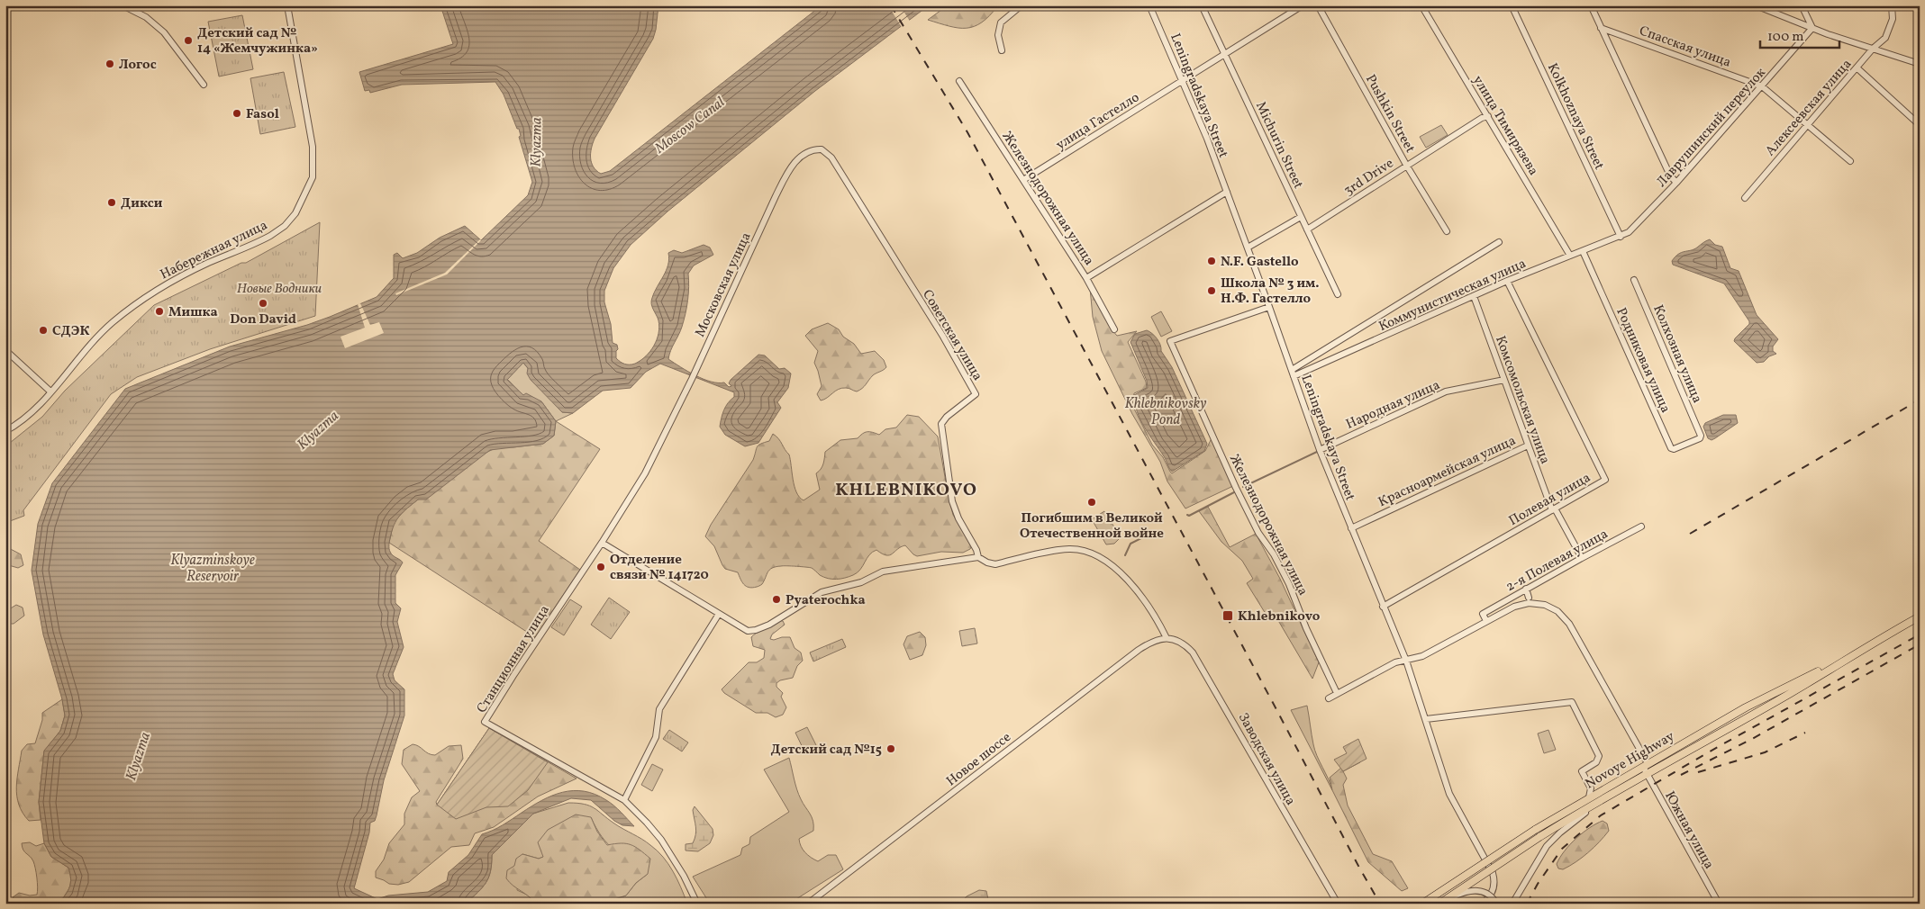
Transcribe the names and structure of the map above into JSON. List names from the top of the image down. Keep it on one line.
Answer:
{"streets":{"main road":["Novoye Highway"],"street":["Спасская улица","Leningradskaya Street","Алексеевская улица","Pushkin Street","Kolkhoznaya Street","улица Гастелло","улица Тимирязева","Лаврушинский переулок","Michurin Street","3rd Drive","Железнодорожная улица","Набережная улица","Московская улица","Коммунистическая улица","Советская улица","Колхозная улица","Родниковая улица","Комсомольская улица","Народная улица","Красноармейская улица","Полевая улица","2-я Полевая улица","Станционная улица","Новое шоссе","Заводская улица","Южная улица"]},"crossings":[["Спасская улица","Лаврушинский переулок"],["Leningradskaya Street","улица Гастелло"],["Leningradskaya Street","Железнодорожная улица"],["Leningradskaya Street","Коммунистическая улица"],["Leningradskaya Street","Народная улица"],["Leningradskaya Street","Красноармейская улица"],["Leningradskaya Street","Полевая улица"],["Leningradskaya Street","Южная улица"],["Pushkin Street","3rd Drive"],["Kolkhoznaya Street","Лаврушинский переулок"],["Kolkhoznaya Street","Коммунистическая улица"],["улица Гастелло","Michurin Street"],["улица Гастелло","Железнодорожная улица"],["улица Тимирязева","3rd Drive"],["улица Тимирязева","Коммунистическая улица"],["Лаврушинский переулок","Коммунистическая улица"],["Michurin Street","3rd Drive"],["Московская улица","Советская улица"],["Московская улица","Станционная улица"],["Коммунистическая улица","Родниковая улица"],["Коммунистическая улица","Комсомольская улица"],["Коммунистическая улица","Полевая улица"],["Колхозная улица","Родниковая улица"],["Комсомольская улица","Народная улица"],["Комсомольская улица","Красноармейская улица"],["Комсомольская улица","Полевая улица"],["Комсомольская улица","2-я Полевая улица"],["2-я Полевая улица","Южная улица"],["Новое шоссе","Заводская улица"],["Novoye Highway","Южная улица"]],"districts":["KHLEBNIKOVO"],"water":["Moscow Canal","Klyazma","Khlebnikovsky Pond","Klyazminskoye Reservoir"],"parks":["Новые Водники"],"places":{"other":["Детский сад № 14 «Жемчужинка»","Логос","Fasol","Дикси","N.F. Gastello","Школа № 3 им. Н.Ф. Гастелло","Don David","Мишка","СДЭК","Погибшим в Великой Отечественной войне","Отделение связи № 141720","Pyaterochka","Детский сад №15"],"transit":["Khlebnikovo"]},"scale_bar":"100 m"}
